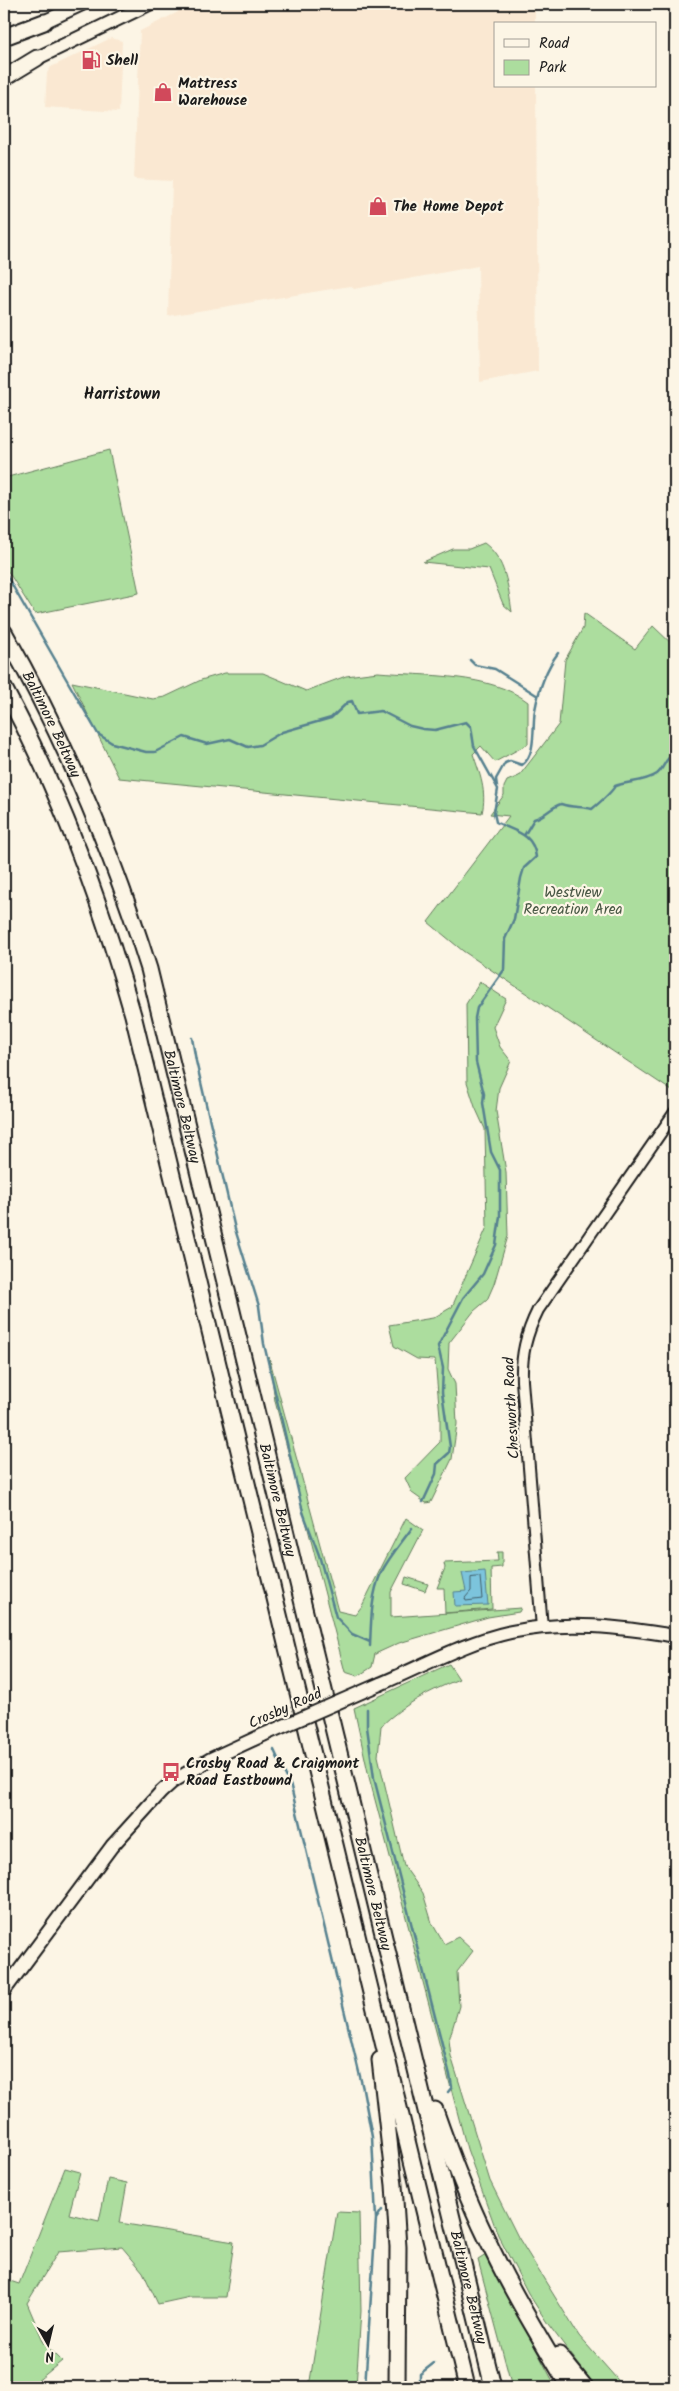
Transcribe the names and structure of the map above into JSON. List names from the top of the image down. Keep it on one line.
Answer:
{"streets":{"highway":["Baltimore Beltway"],"main road":["Crosby Road"],"street":["Chesworth Road"]},"crossings":[["Chesworth Road","Crosby Road"]],"districts":["Harristown"],"parks":["Westview Recreation Area"],"places":{"fuel station":["Shell"],"shop":["Mattress Warehouse","The Home Depot"],"bus stop":["Crosby Road & Craigmont Road Eastbound"]},"legend":["Road","Park"],"north":"bottom"}
